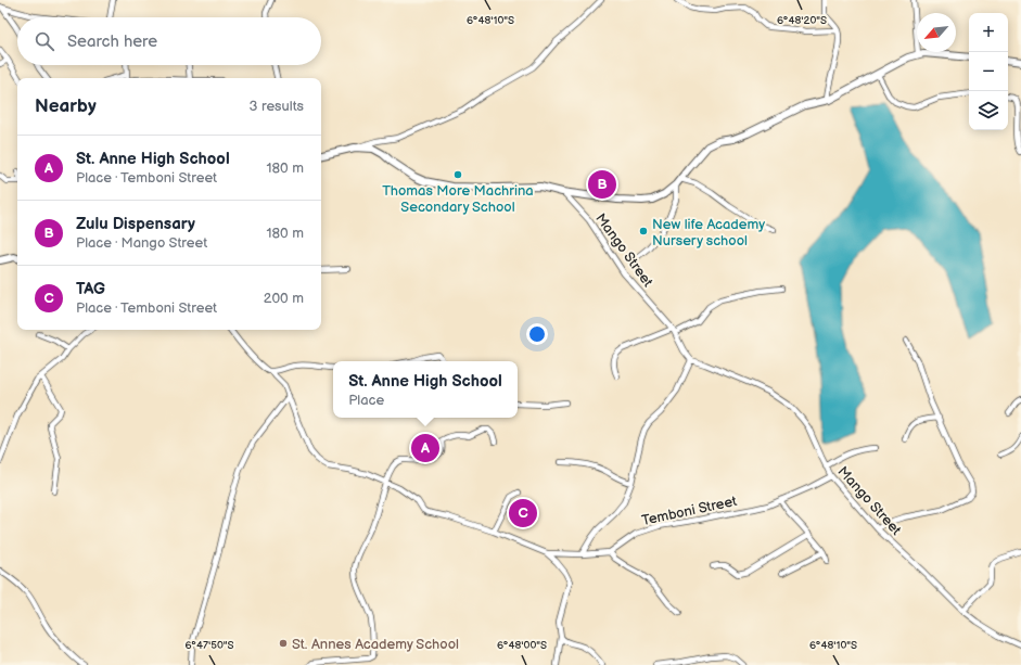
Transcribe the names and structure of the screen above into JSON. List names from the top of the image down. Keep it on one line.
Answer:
{"streets":{"street":["Mango Street","Temboni Street"]},"crossings":[["Mango Street","Temboni Street"]],"places":["Thomas More Machrina Secondary School","New life Academy Nursery school","St. Annes Academy School"],"north":"bottom left","page":{"map_buttons":["+","−"],"search":"Search here","heading":["Nearby","3 results"],"list":[{"mark":"A","name":"St. Anne High School","note":"Place · Temboni Street","value":"180 m"},{"mark":"B","name":"Zulu Dispensary","note":"Place · Mango Street","value":"180 m"},{"mark":"C","name":"TAG","note":"Place · Temboni Street","value":"200 m"}],"pins":["B","A","C"],"popup":["St. Anne High School","Place"]},"coordinates":["6°48'10\"S","6°48'20\"S","6°47'50\"S","6°48'00\"S"]}
